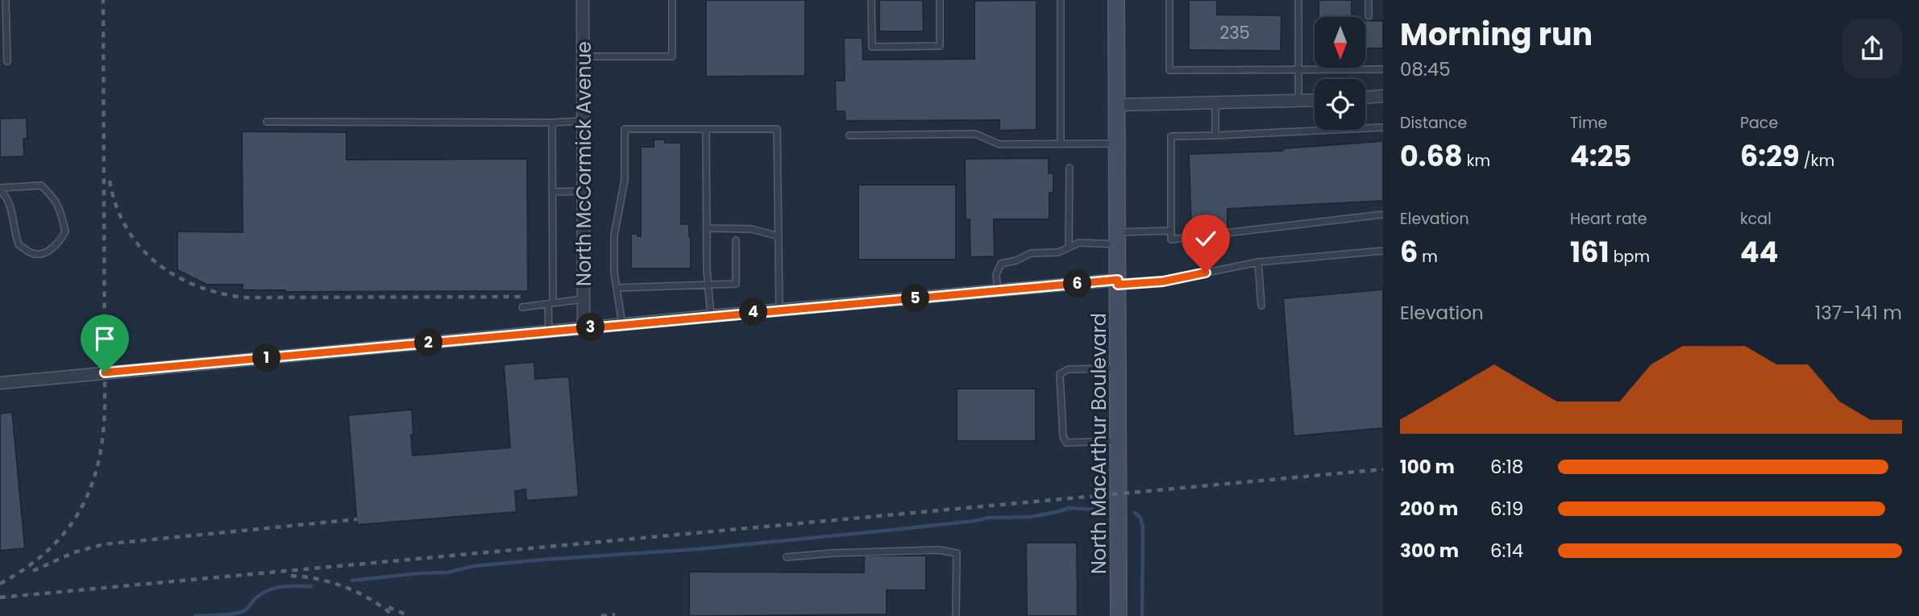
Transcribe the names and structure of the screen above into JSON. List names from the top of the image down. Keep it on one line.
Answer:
{"streets":{"main road":["North MacArthur Boulevard"],"street":["North McCormick Avenue"]},"house_numbers":["235"],"north":"bottom","page":{"heading":["Morning run","08:45"],"stats":[["Distance","0.68 km"],["Time","4:25"],["Pace","6:29 /km"],["Elevation","6 m"],["Heart rate","161 bpm"],["kcal","44"]],"pins":["6","5","4","3","2","1"],"chart":["Elevation","137–141 m"],"list":[{"name":"100 m","note":"6:18"},{"name":"200 m","note":"6:19"},{"name":"300 m","note":"6:14"}]}}
